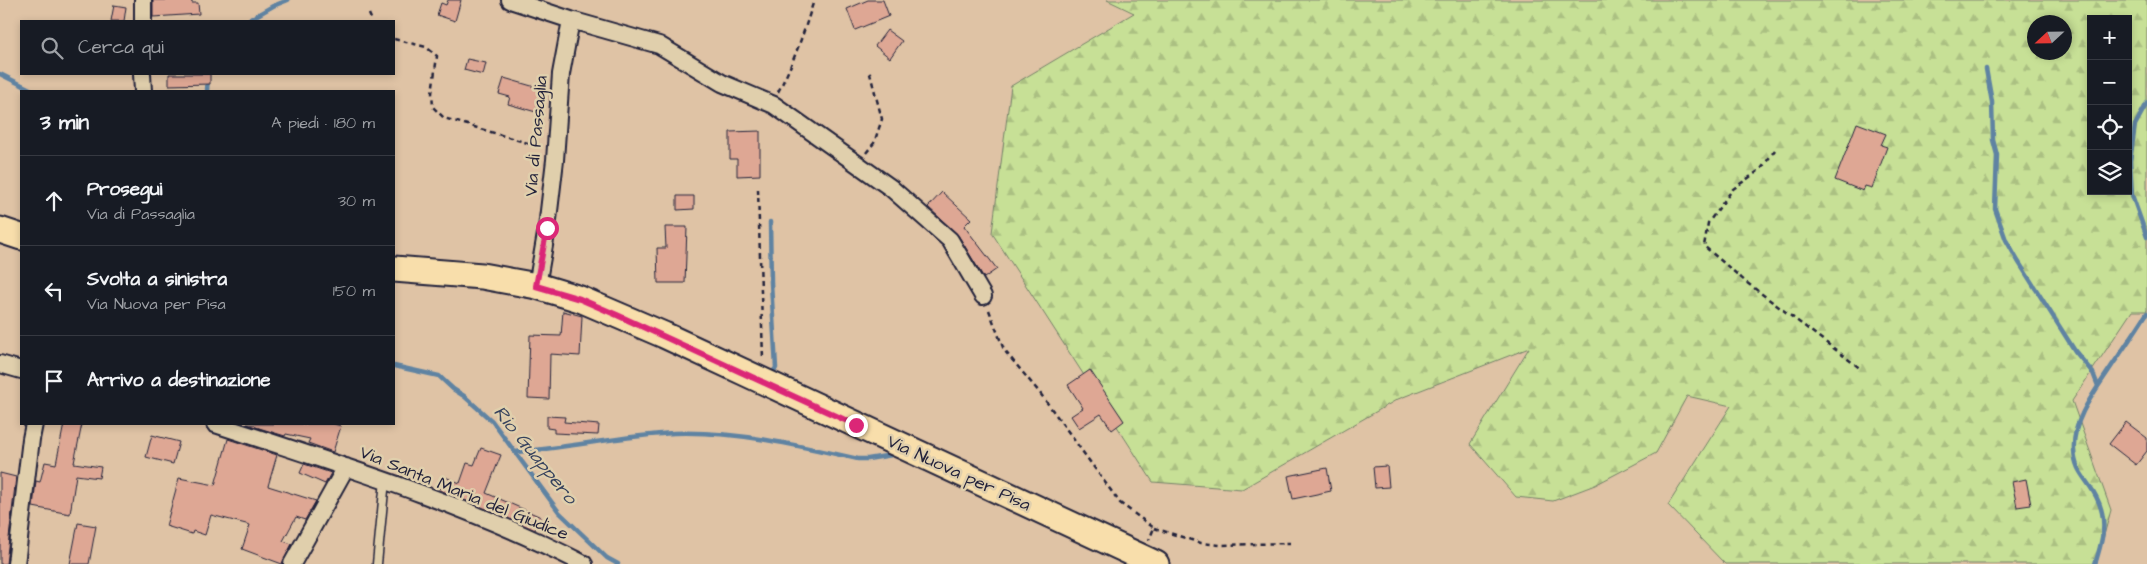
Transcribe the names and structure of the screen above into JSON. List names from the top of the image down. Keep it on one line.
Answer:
{"streets":{"main road":["Via Nuova per Pisa"],"street":["Via di Passaglia","Via Santa Maria del Giudice"]},"crossings":[["Via di Passaglia","Via Nuova per Pisa"]],"water":["Rio Guappero"],"north":"left","page":{"map_buttons":["+","−"],"search":"Cerca qui","heading":["3 min","A piedi · 180 m"],"list":[["Prosegui","Via di Passaglia","30 m"],["Svolta a sinistra","Via Nuova per Pisa","150 m"],"Arrivo a destinazione"]}}
